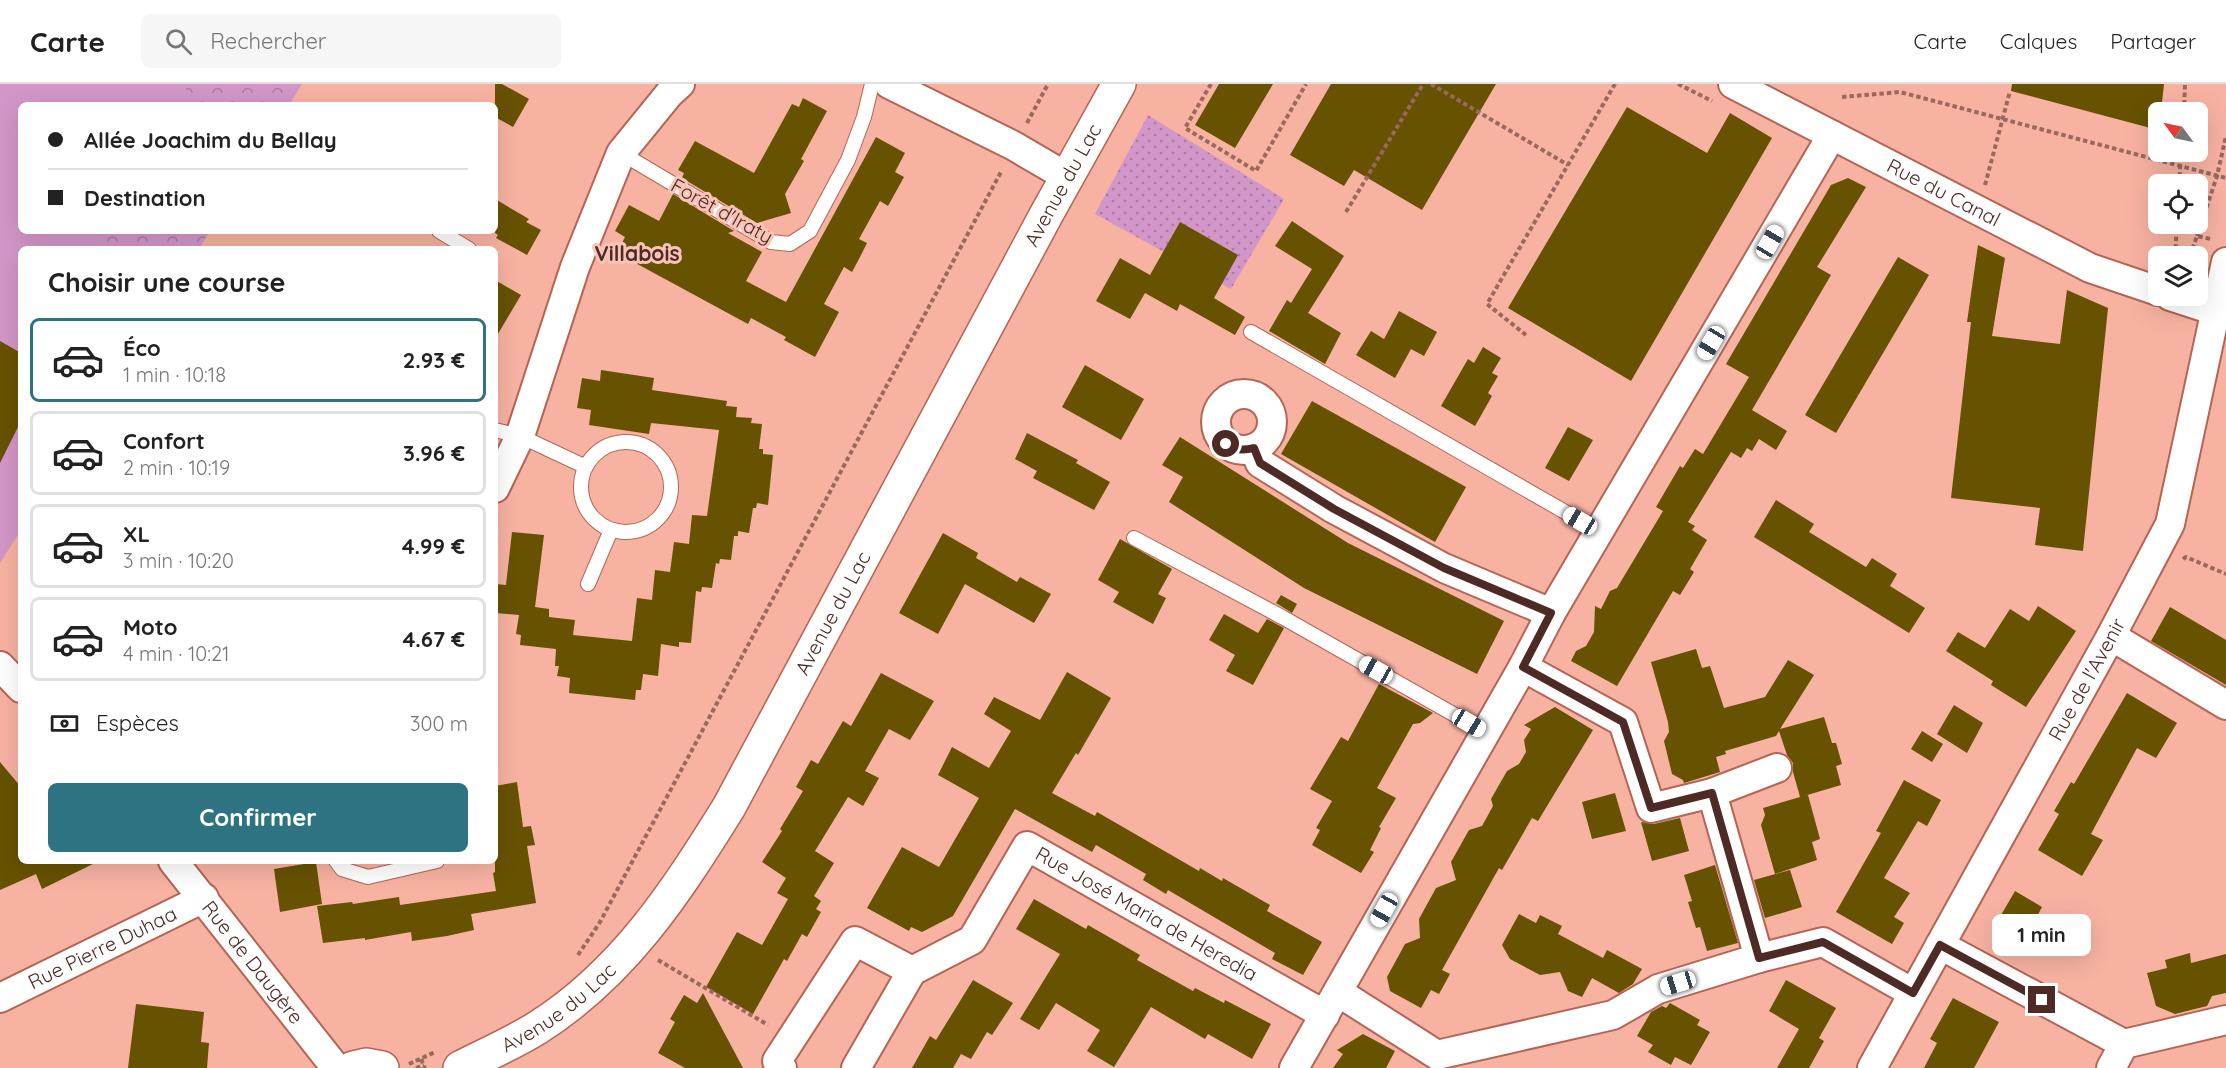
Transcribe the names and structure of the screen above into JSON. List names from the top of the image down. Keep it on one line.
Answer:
{"streets":{"street":["Avenue du Lac","Rue du Canal","Rue de l'Avenir","Rue José Maria de Heredia","Rue Pierre Duhaa","Rue de Daugère"],"lane":["Forêt d'Iraty"]},"crossings":[["Rue Pierre Duhaa","Rue de Daugère"]],"districts":["Villabois"],"north":"top left","page":{"header":"Carte","search":"Rechercher","nav":["Carte","Calques","Partager"],"banner":["Allée Joachim du Bellay","Destination"],"heading":"Choisir une course","list":[{"name":"Éco","note":"1 min · 10:18","value":"2.93 €"},{"name":"Confort","note":"2 min · 10:19","value":"3.96 €"},{"name":"XL","note":"3 min · 10:20","value":"4.99 €"},{"name":"Moto","note":"4 min · 10:21","value":"4.67 €"}],"pay":["Espèces","300 m"],"buttons":"Confirmer","bubble":"1 min"}}
